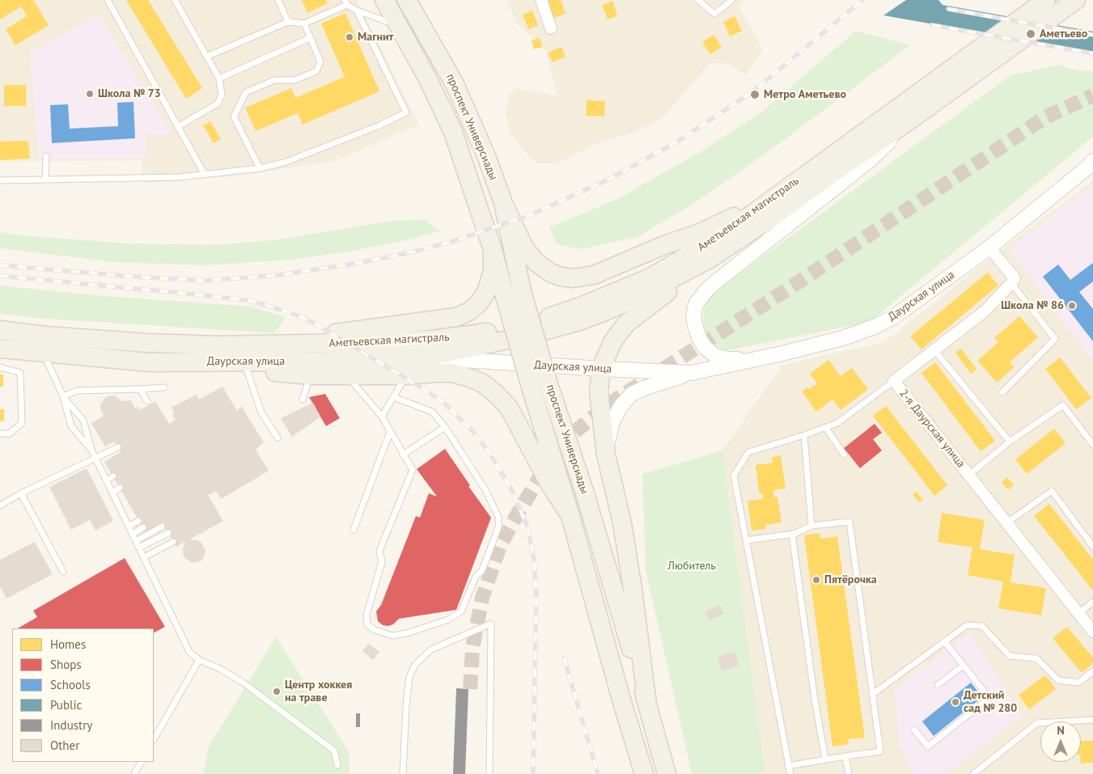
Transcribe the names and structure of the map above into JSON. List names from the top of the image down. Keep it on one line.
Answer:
{"streets":{"main road":["проспект Универсиады","Аметьевская магистраль","Даурская улица"],"street":["2-я Даурская улица"]},"crossings":[["Аметьевская магистраль","Даурская улица"]],"parks":["Любитель"],"places":["Аметьево","Магнит","Школа № 73","Метро Аметьево","Школа № 86","Пятёрочка","Центр хоккея на траве","Детский сад № 280"],"legend":["Homes","Shops","Schools","Public","Industry","Other"],"north":"top"}
